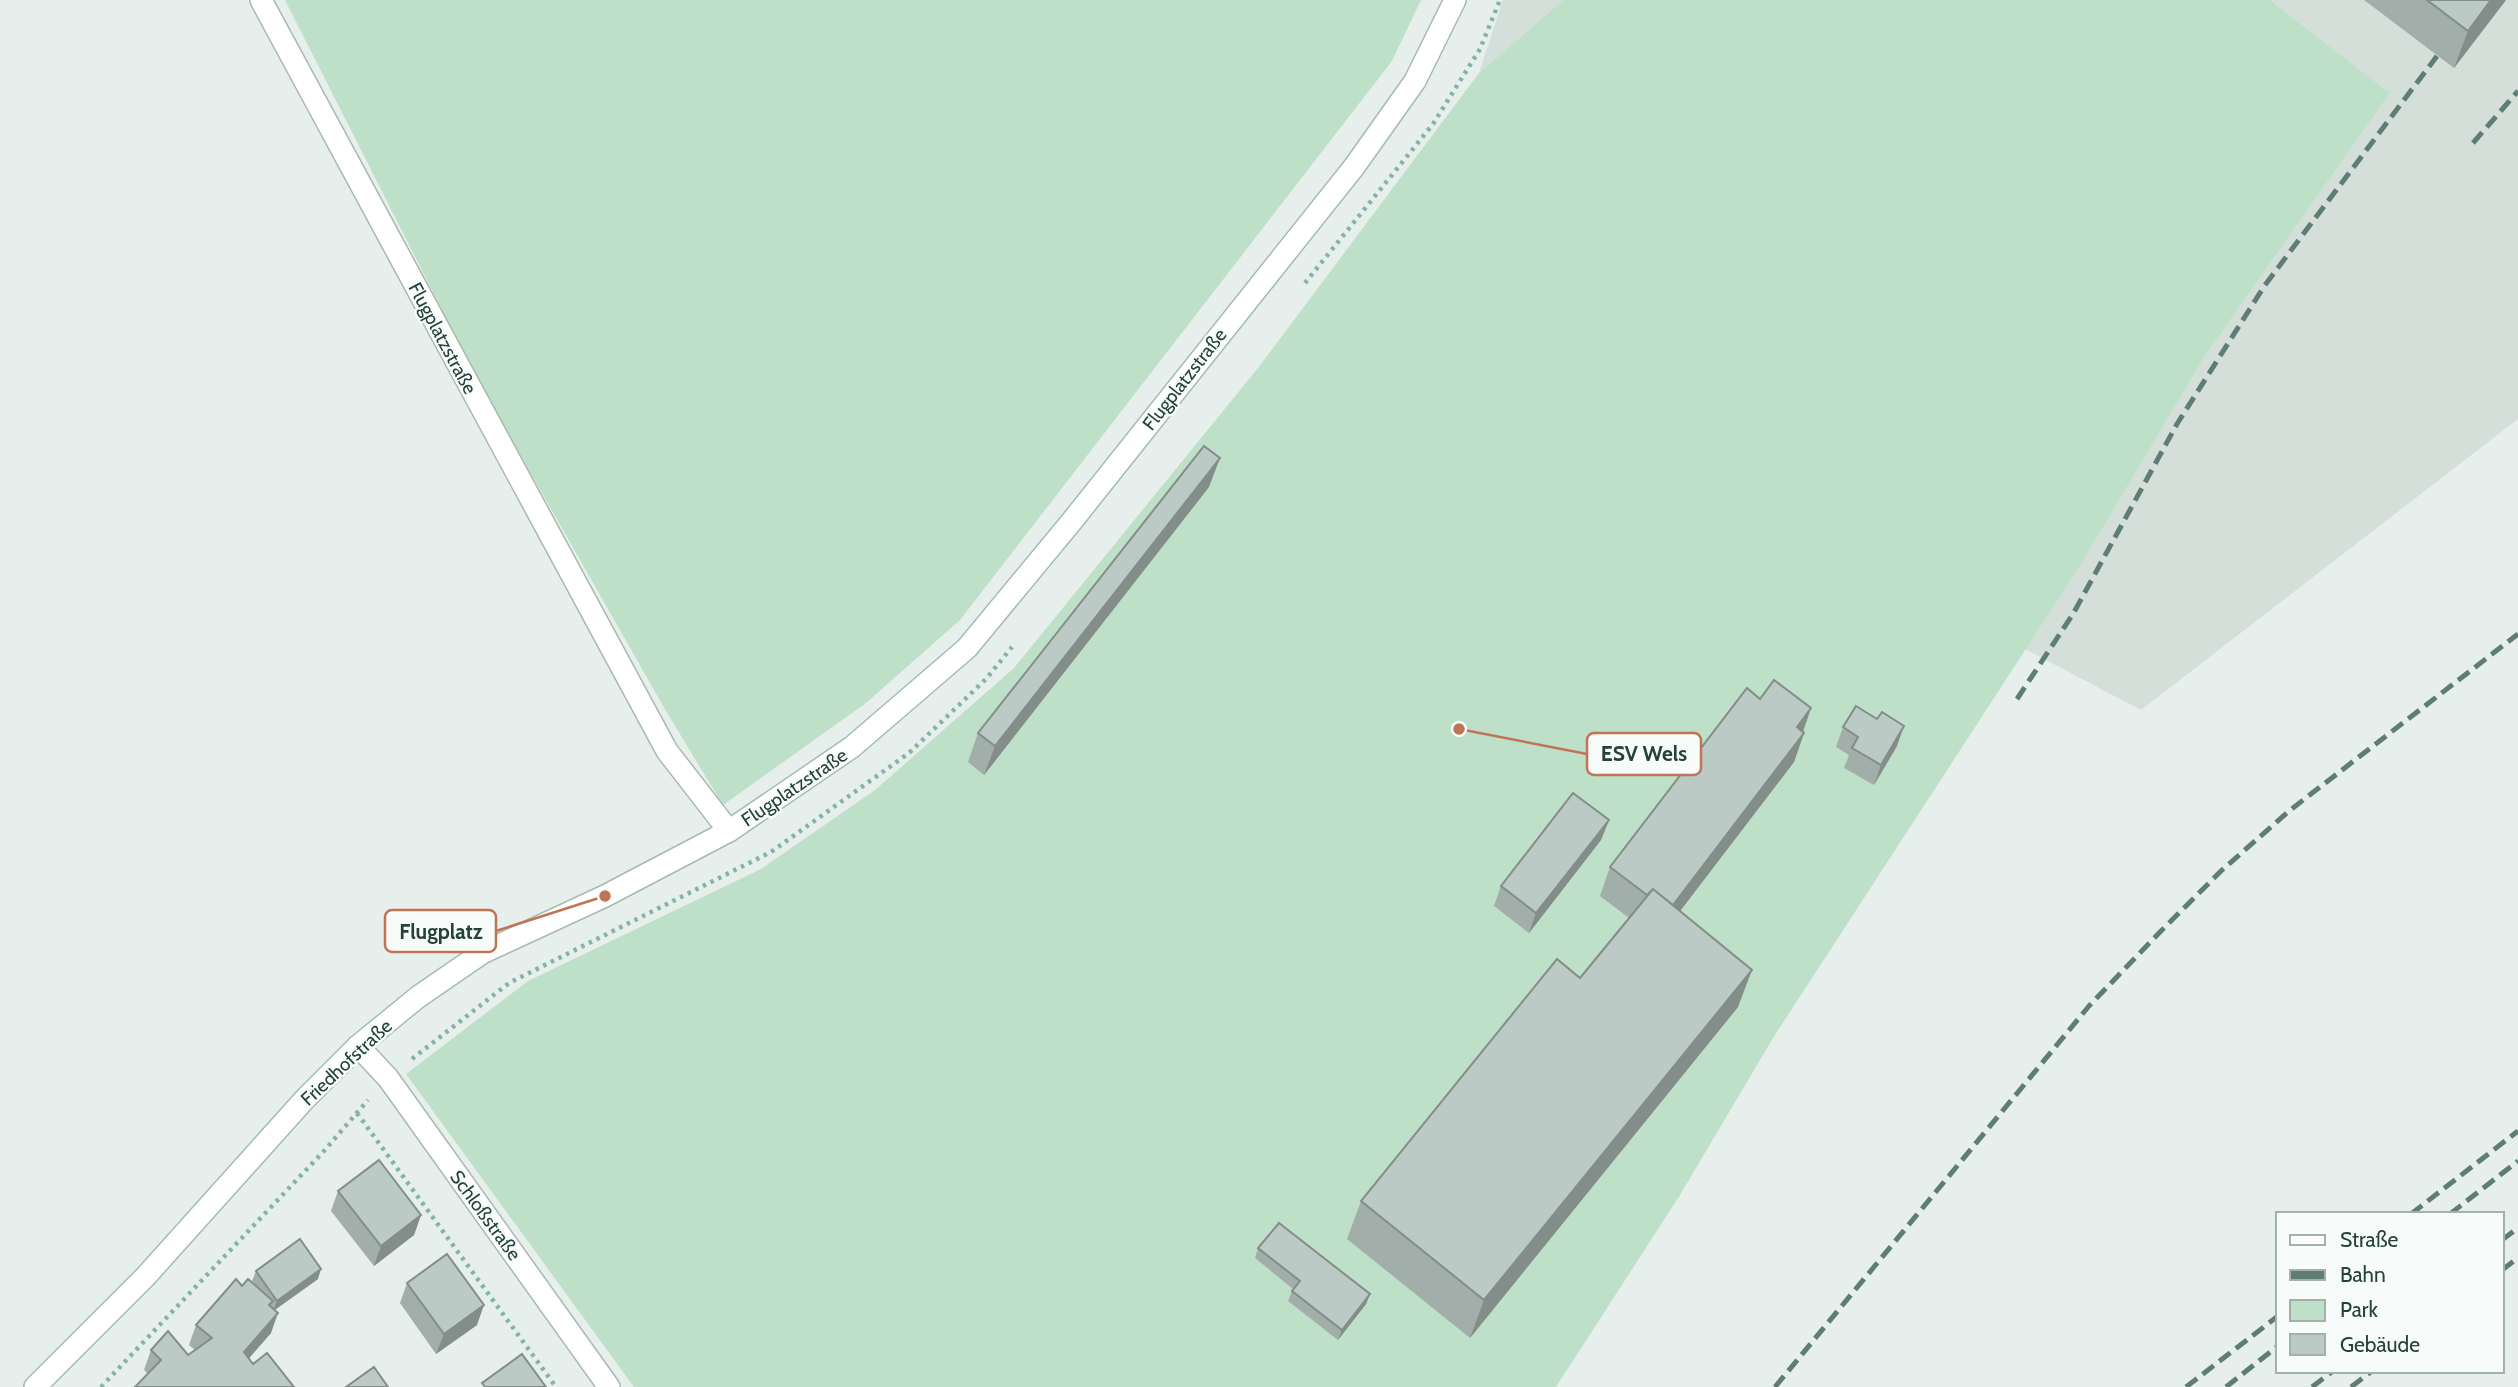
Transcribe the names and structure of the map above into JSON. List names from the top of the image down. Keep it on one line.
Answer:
{"streets":{"street":["Flugplatzstraße","Friedhofstraße","Schloßstraße"]},"crossings":[["Flugplatzstraße","Friedhofstraße"],["Friedhofstraße","Schloßstraße"]],"places":["ESV Wels","Flugplatz"],"legend":["Straße","Bahn","Park","Gebäude"]}
